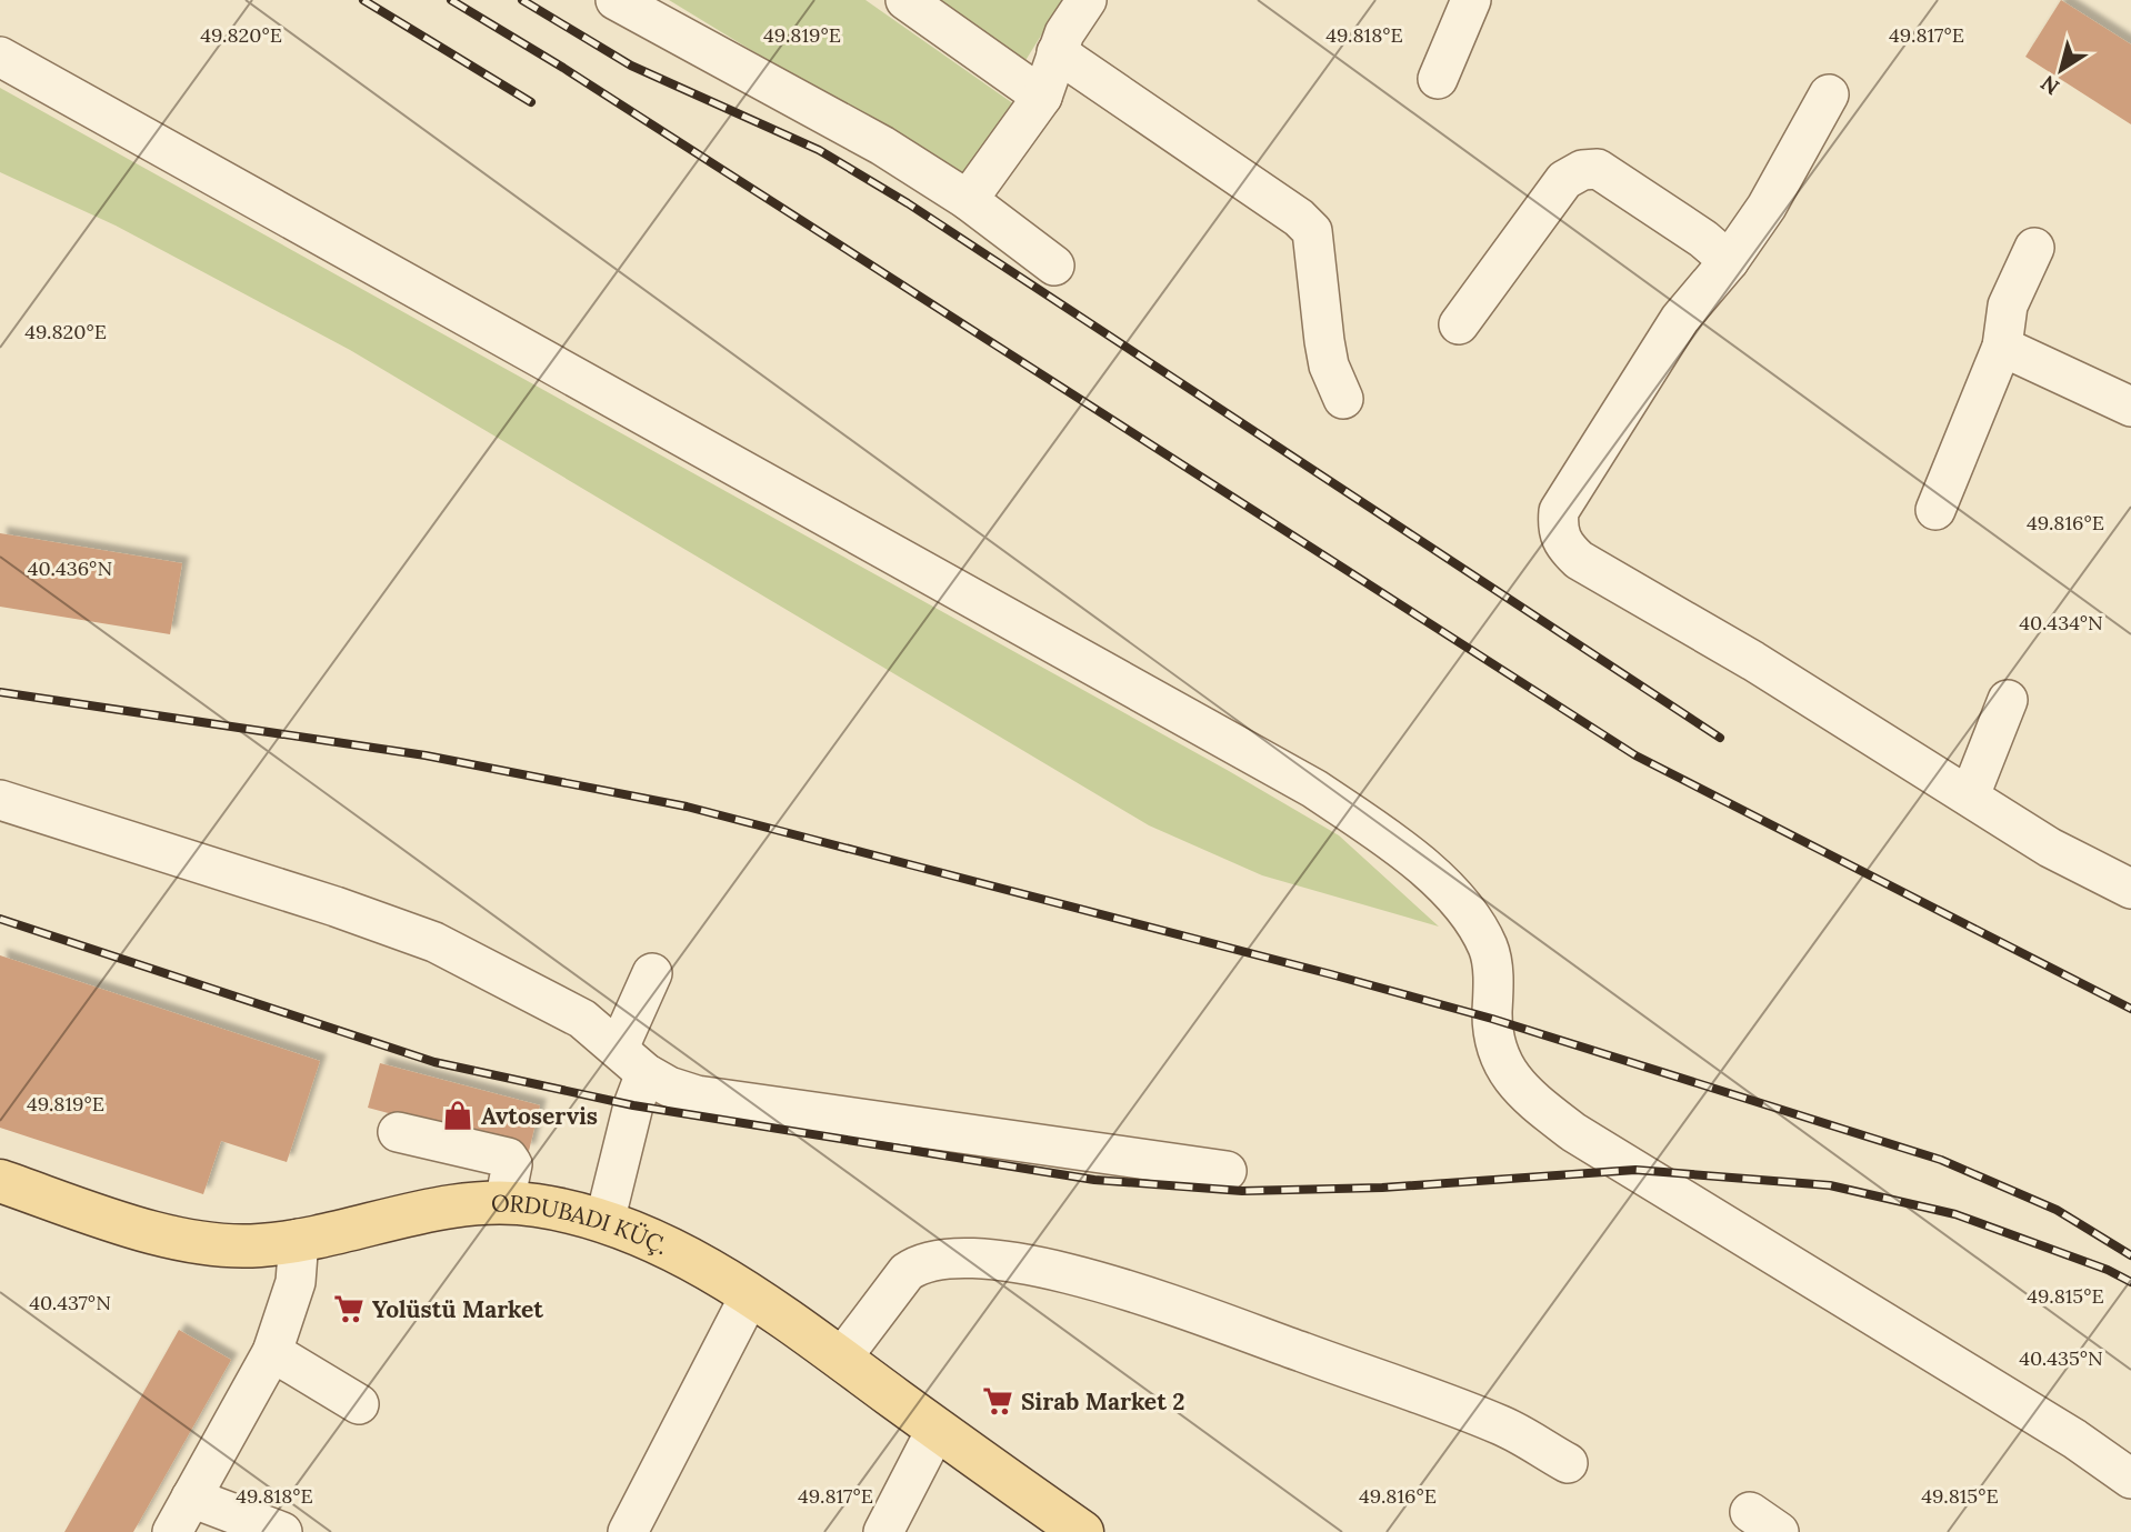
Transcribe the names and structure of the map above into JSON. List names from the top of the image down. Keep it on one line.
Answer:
{"streets":{"main road":["ORDUBADI KÜÇ."]},"places":{"shop":["Avtoservis"],"supermarket":["Yolüstü Market","Sirab Market 2"]},"north":"bottom left","coordinates":["49.820°E","49.819°E","49.817°E","49.818°E","49.816°E","40.436°N","40.434°N","49.815°E","40.437°N","40.435°N"]}
